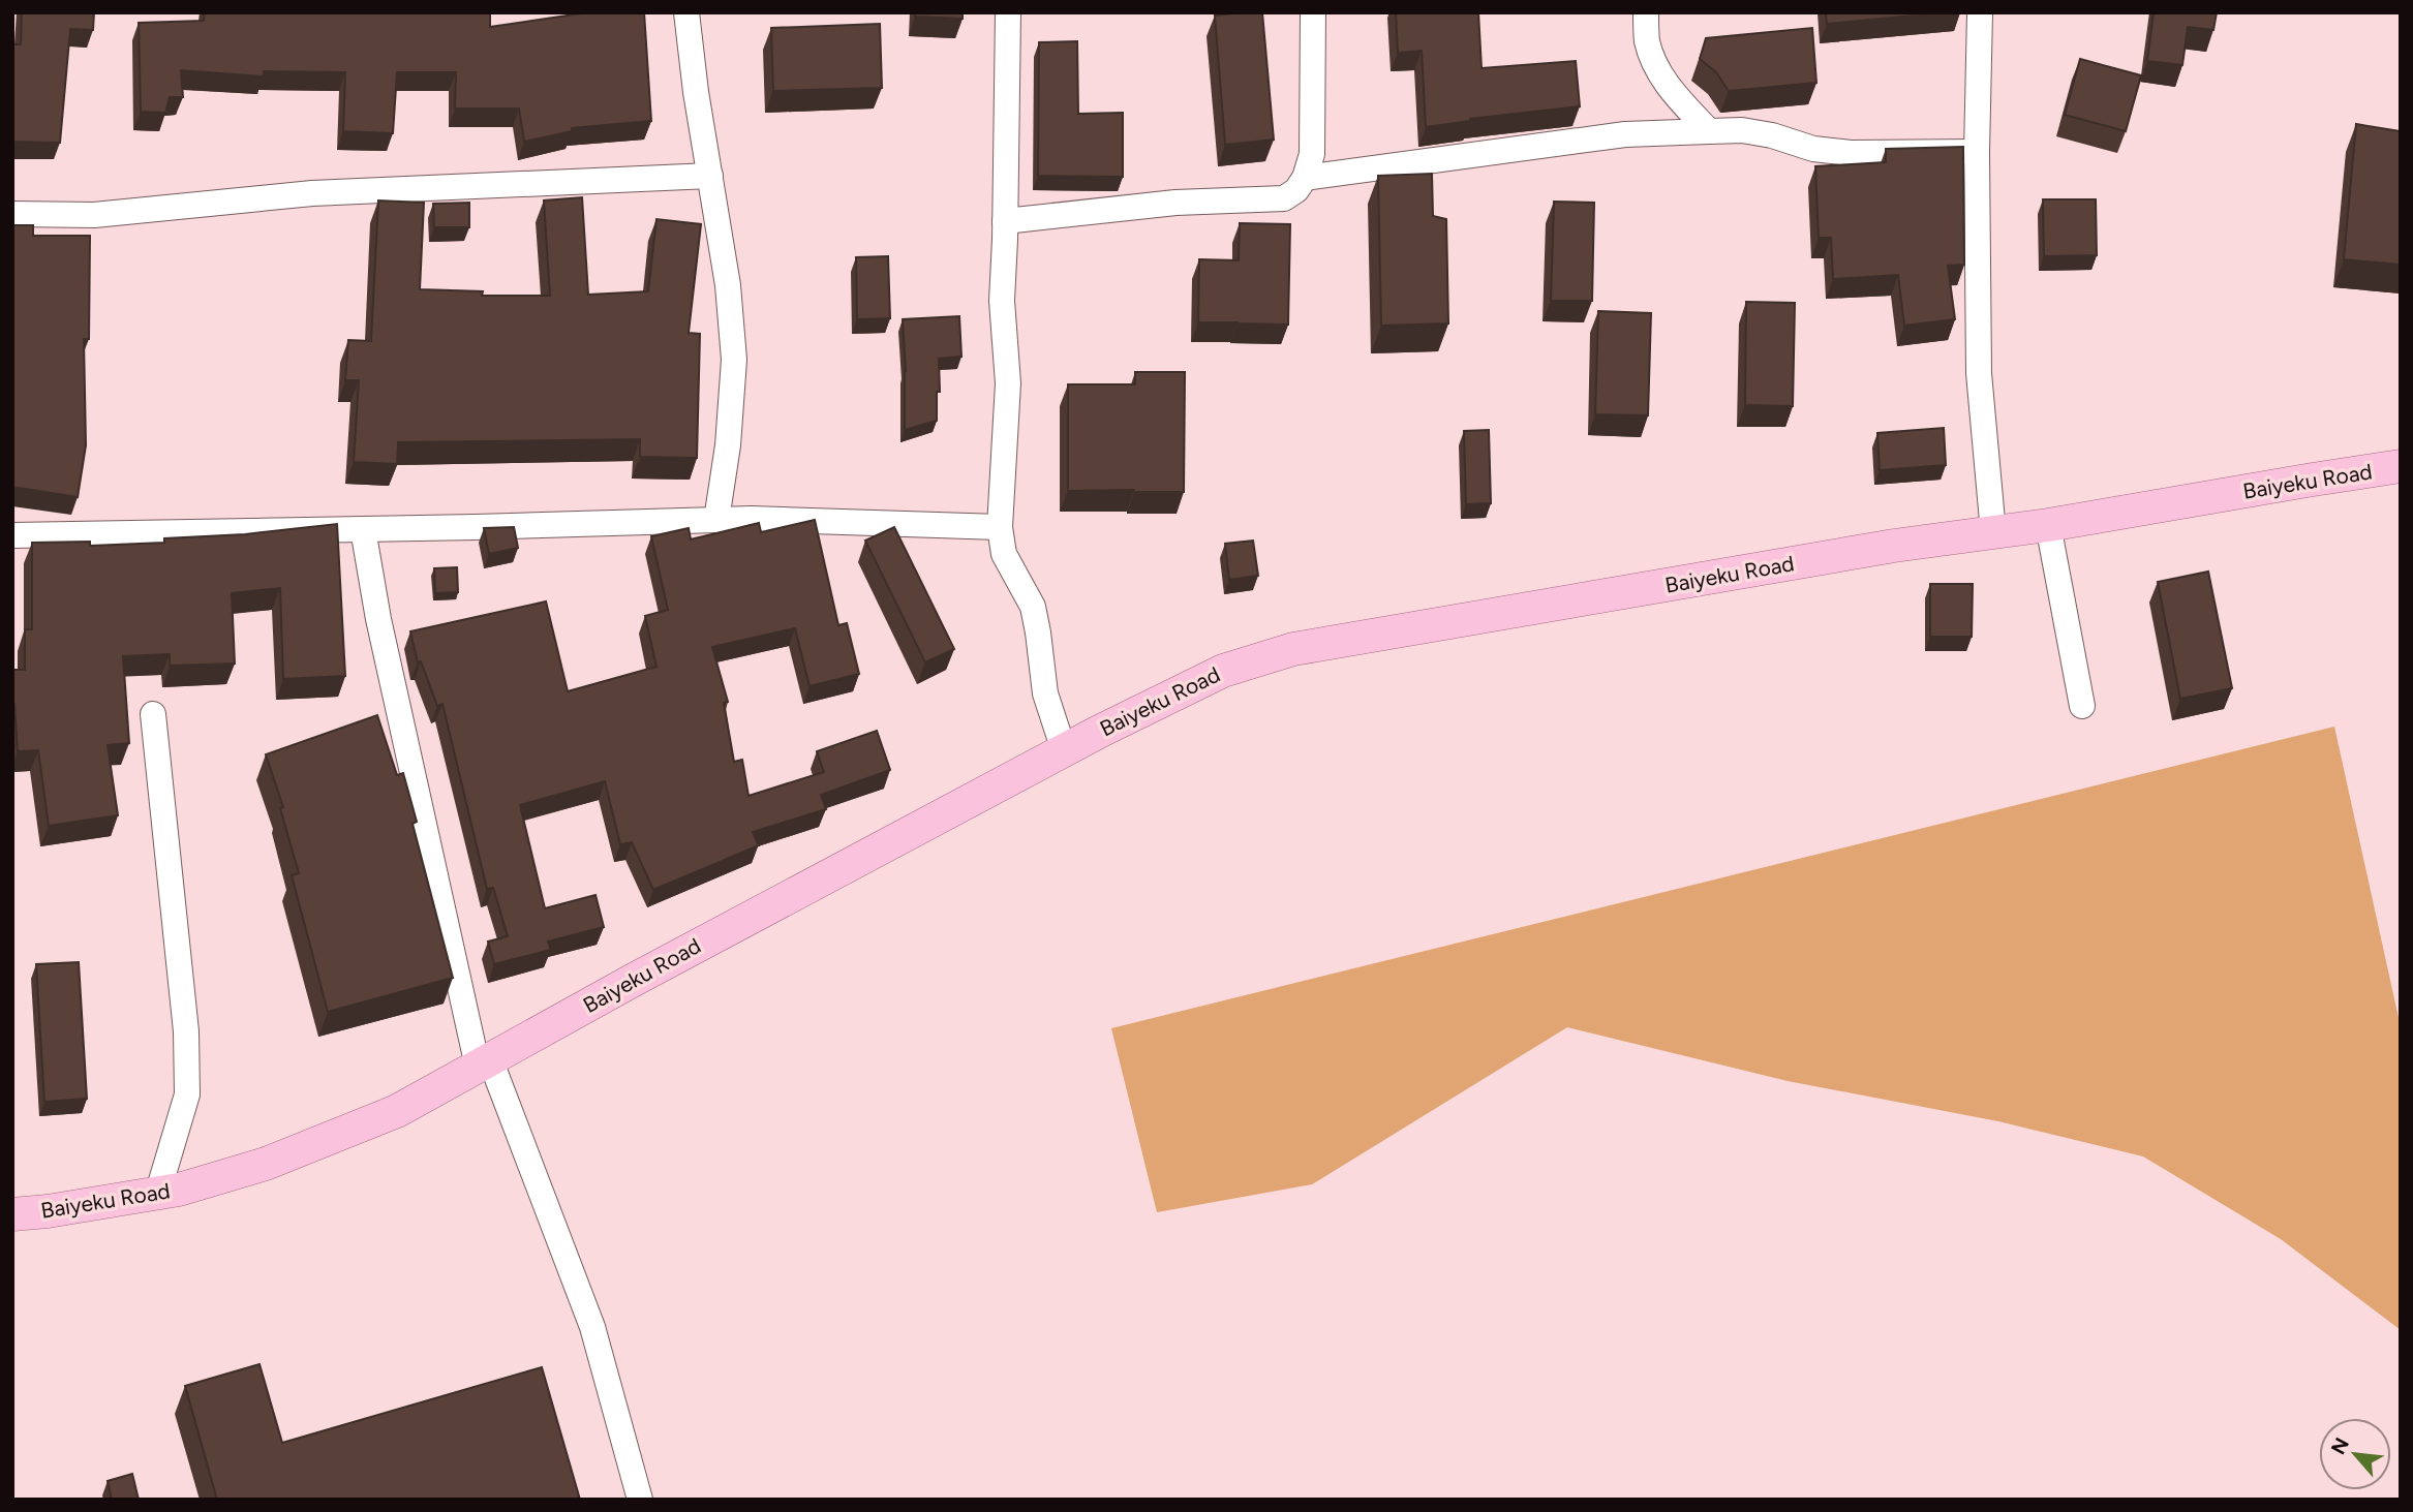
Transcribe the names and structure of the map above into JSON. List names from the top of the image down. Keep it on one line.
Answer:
{"streets":{"main road":["Baiyeku Road"]},"north":"top left"}
